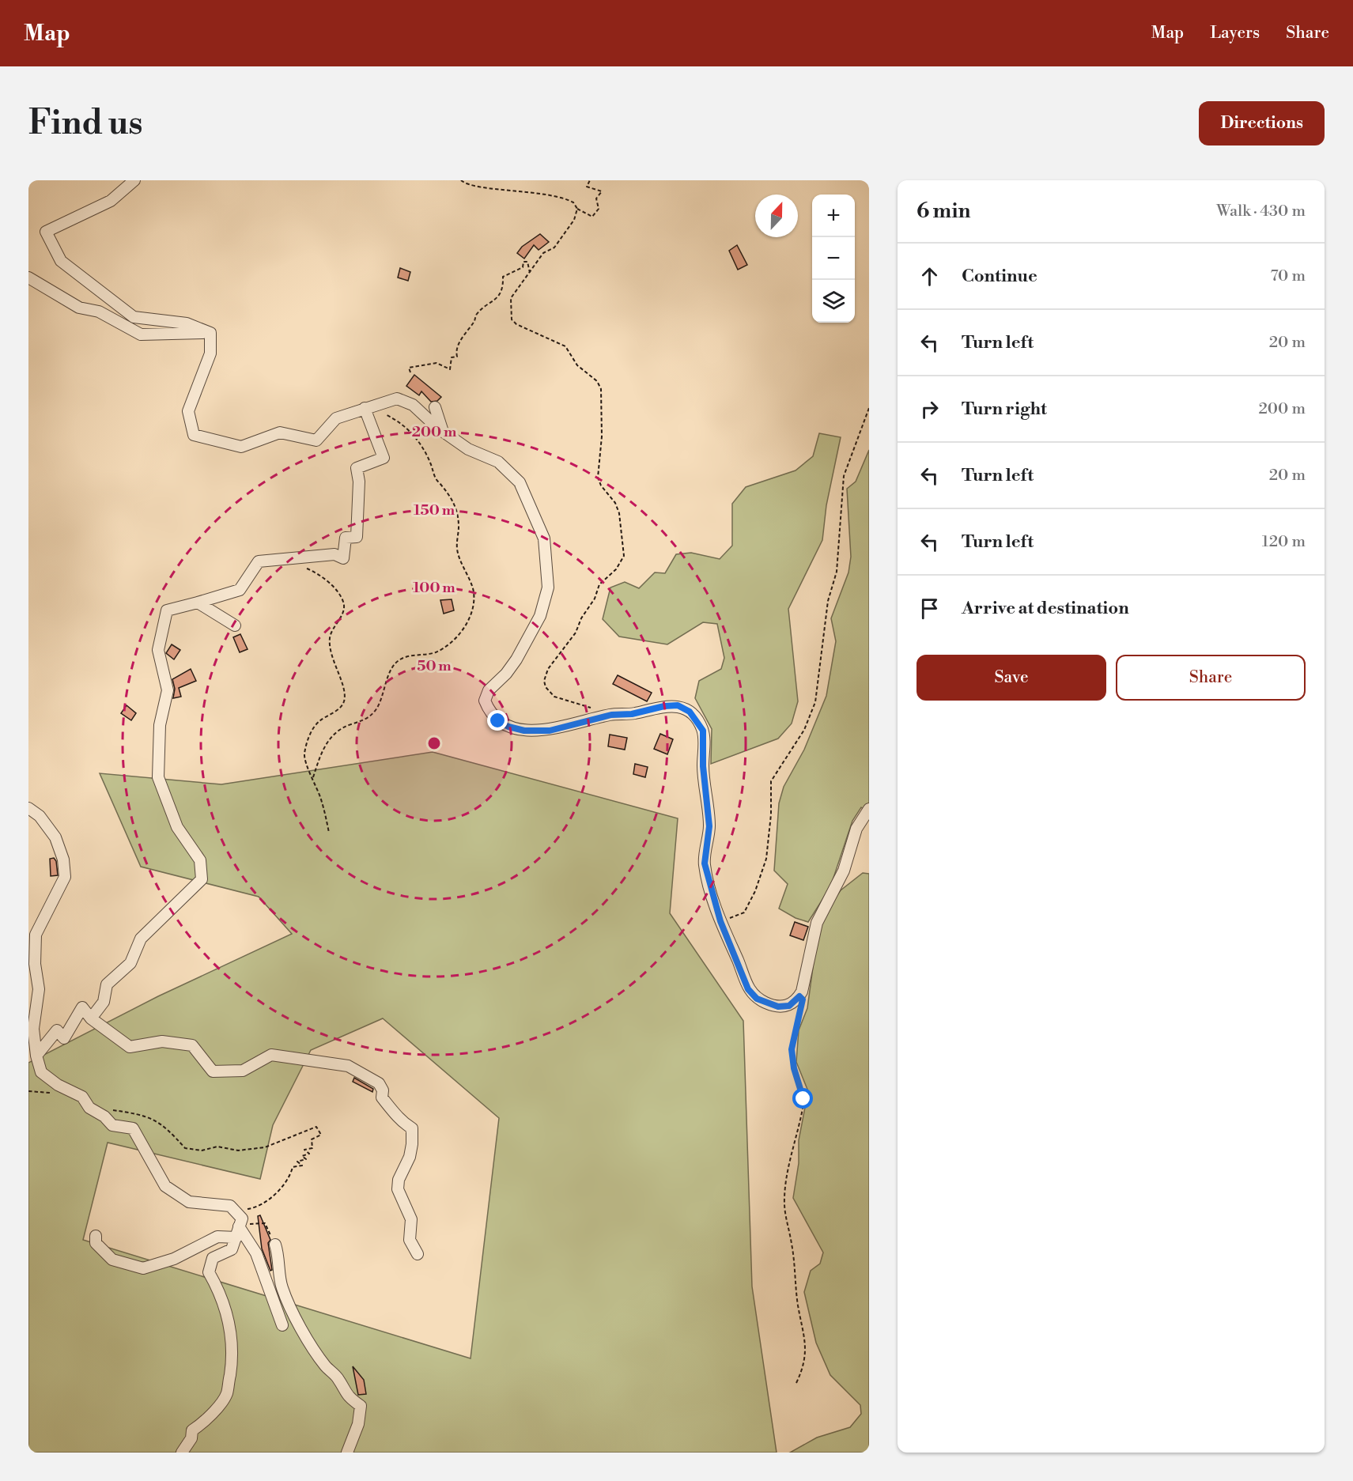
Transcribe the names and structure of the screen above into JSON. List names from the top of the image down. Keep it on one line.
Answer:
{"north":"top","page":{"header":"Map","nav":["Map","Layers","Share"],"buttons":["Directions",["Save","Share"]],"title":"Find us","heading":["6 min","Walk · 430 m"],"map_buttons":["+","−"],"list":[["Continue","70 m"],["Turn left","20 m"],["Turn right","200 m"],["Turn left","20 m"],["Turn left","120 m"],"Arrive at destination"]},"rings":["200 m","150 m","100 m","50 m"]}
